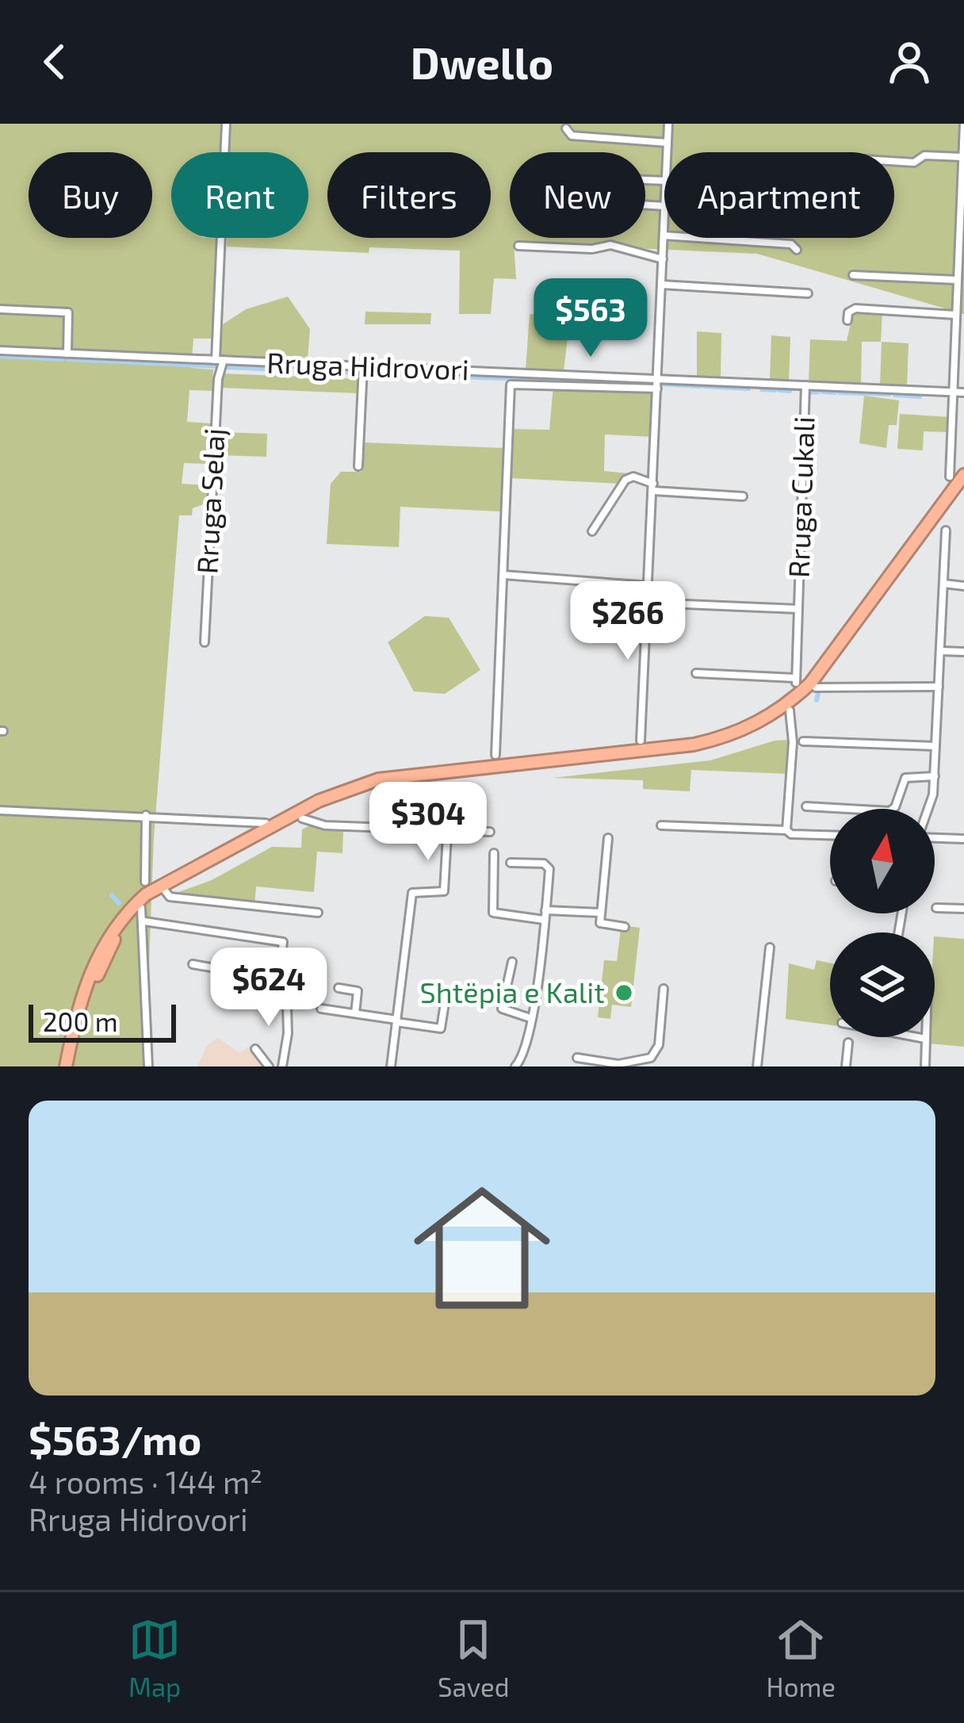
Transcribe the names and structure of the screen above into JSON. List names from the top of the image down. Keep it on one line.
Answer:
{"streets":{"street":["Rruga Hidrovori","Rruga Cukali","Rruga Selaj"]},"crossings":[["Rruga Hidrovori","Rruga Cukali"],["Rruga Hidrovori","Rruga Selaj"]],"places":["Shtëpia e Kalit"],"scale_bar":"200 m","north":"top","page":{"header":"Dwello","chip":["Buy","Rent","Filters","New","Apartment"],"price":["$563","$266","$304","$624"],"scale":"200 m","list":[{"name":"$563/mo","note":"4 rooms · 144 m² · Rruga Hidrovori"}],"tabs":["Map","Saved","Home"]}}
